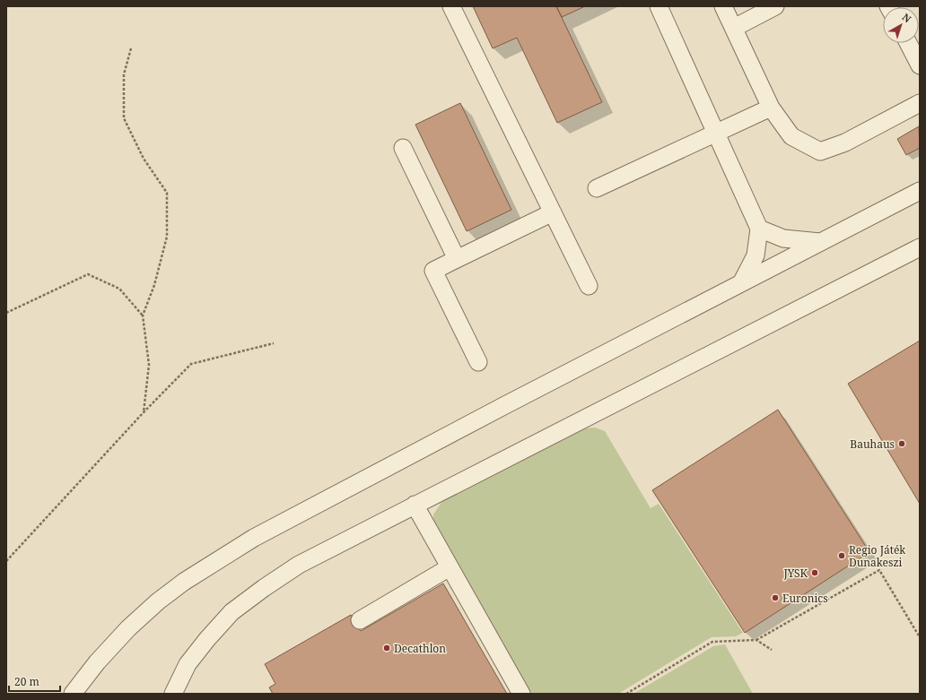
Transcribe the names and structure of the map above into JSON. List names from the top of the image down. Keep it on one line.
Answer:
{"places":["Bauhaus","Regio Játék Dunakeszi","JYSK","Euronics","Decathlon"],"scale_bar":"20 m","north":"top right"}
